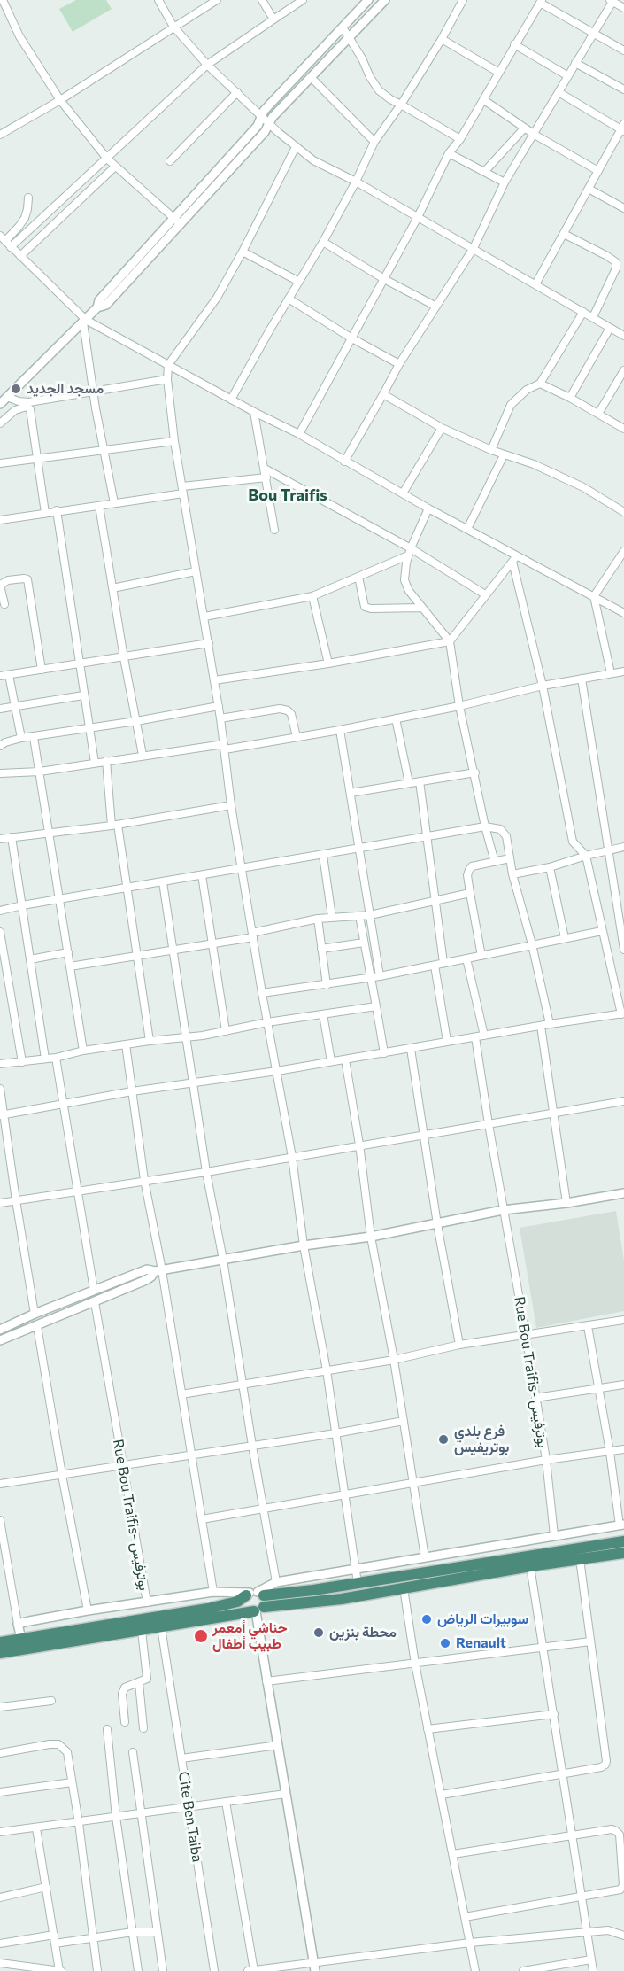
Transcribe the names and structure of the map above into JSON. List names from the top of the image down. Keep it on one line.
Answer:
{"streets":{"street":["Rue Bou Traifis- بوترفيس","Cite Ben Taiba"]},"districts":["Bou Traifis"],"places":["مسجد الجديد","فرع بلدي بوتريفيس","سوبيرات الرياض","محطة بنزين","حناشي أمعمر طبيب أطفال","Renault"]}
